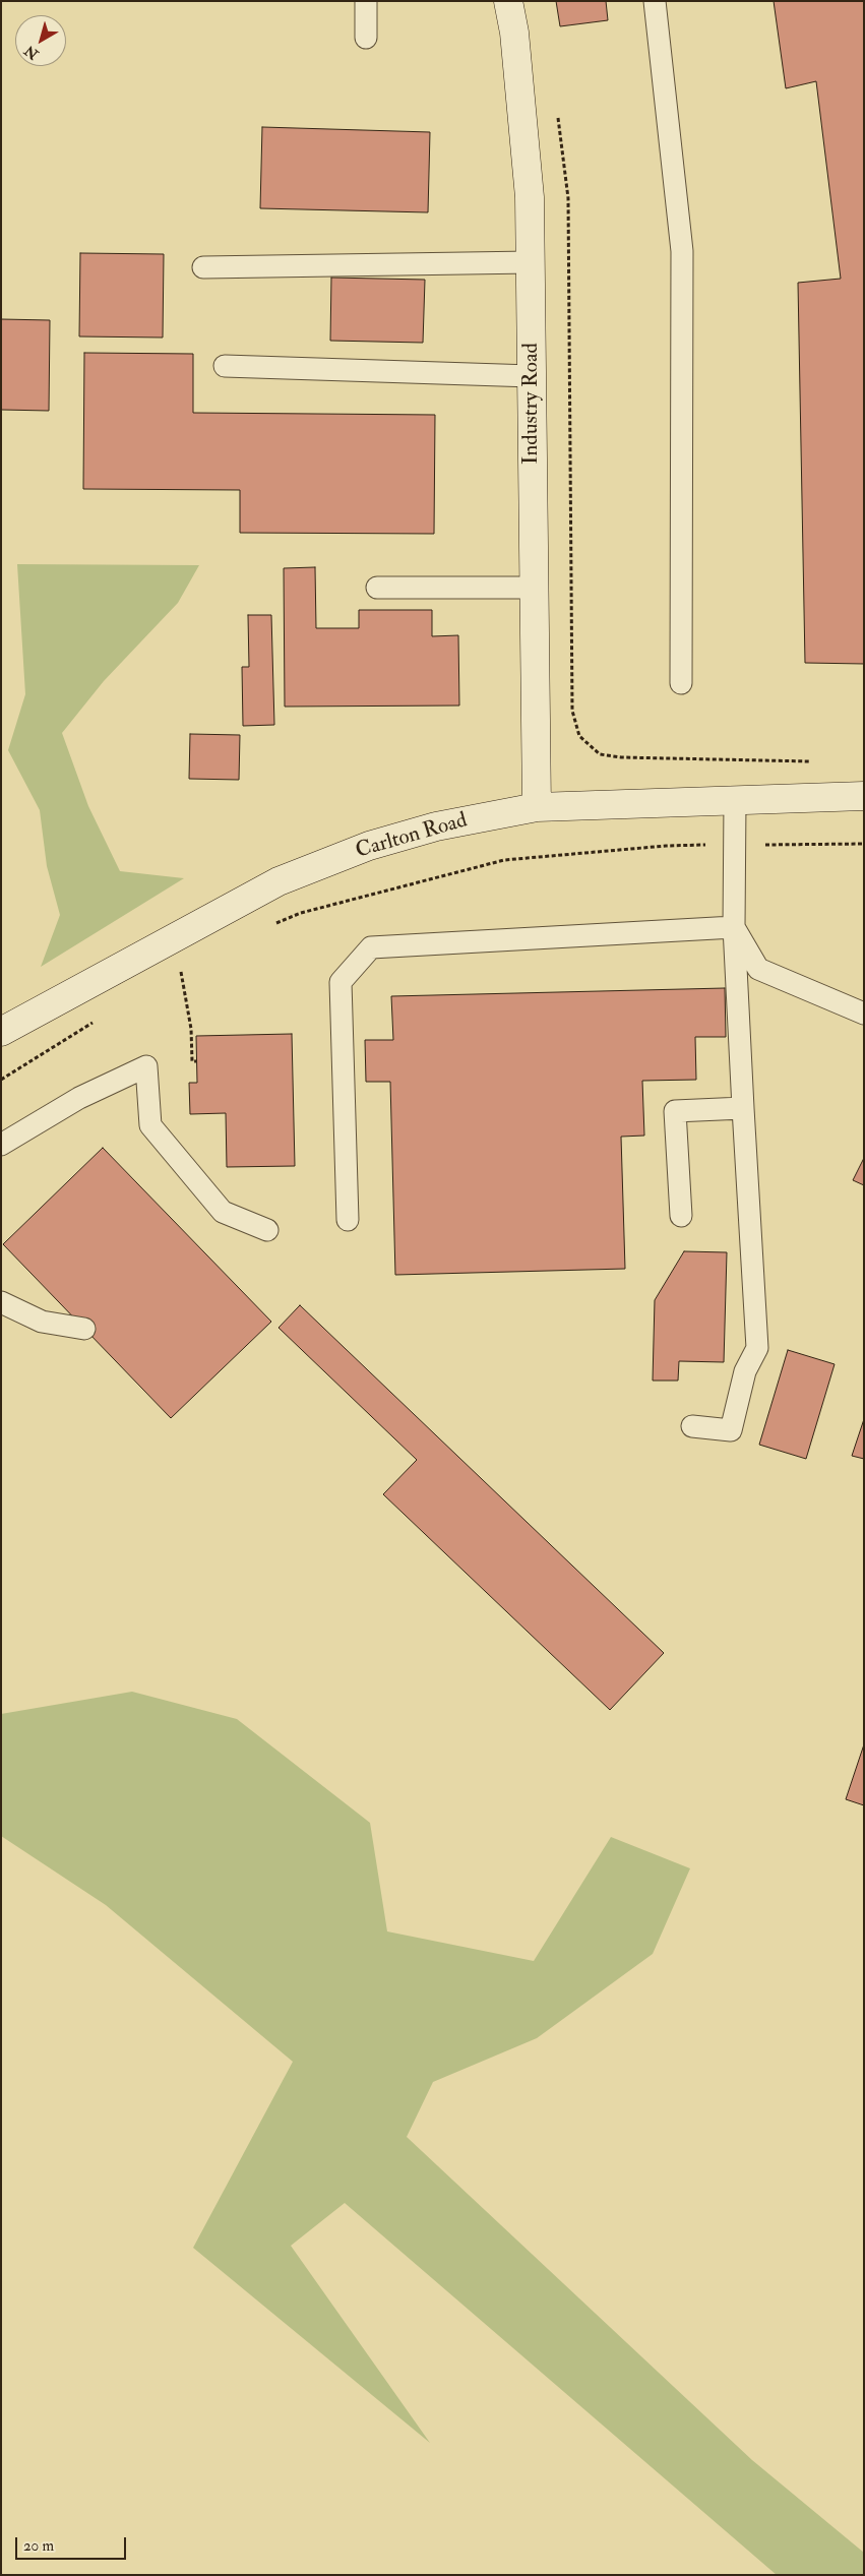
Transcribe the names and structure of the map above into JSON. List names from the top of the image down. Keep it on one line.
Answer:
{"streets":{"main road":["Industry Road","Carlton Road"]},"crossings":[["Industry Road","Carlton Road"]],"scale_bar":"20 m","north":"bottom left"}
